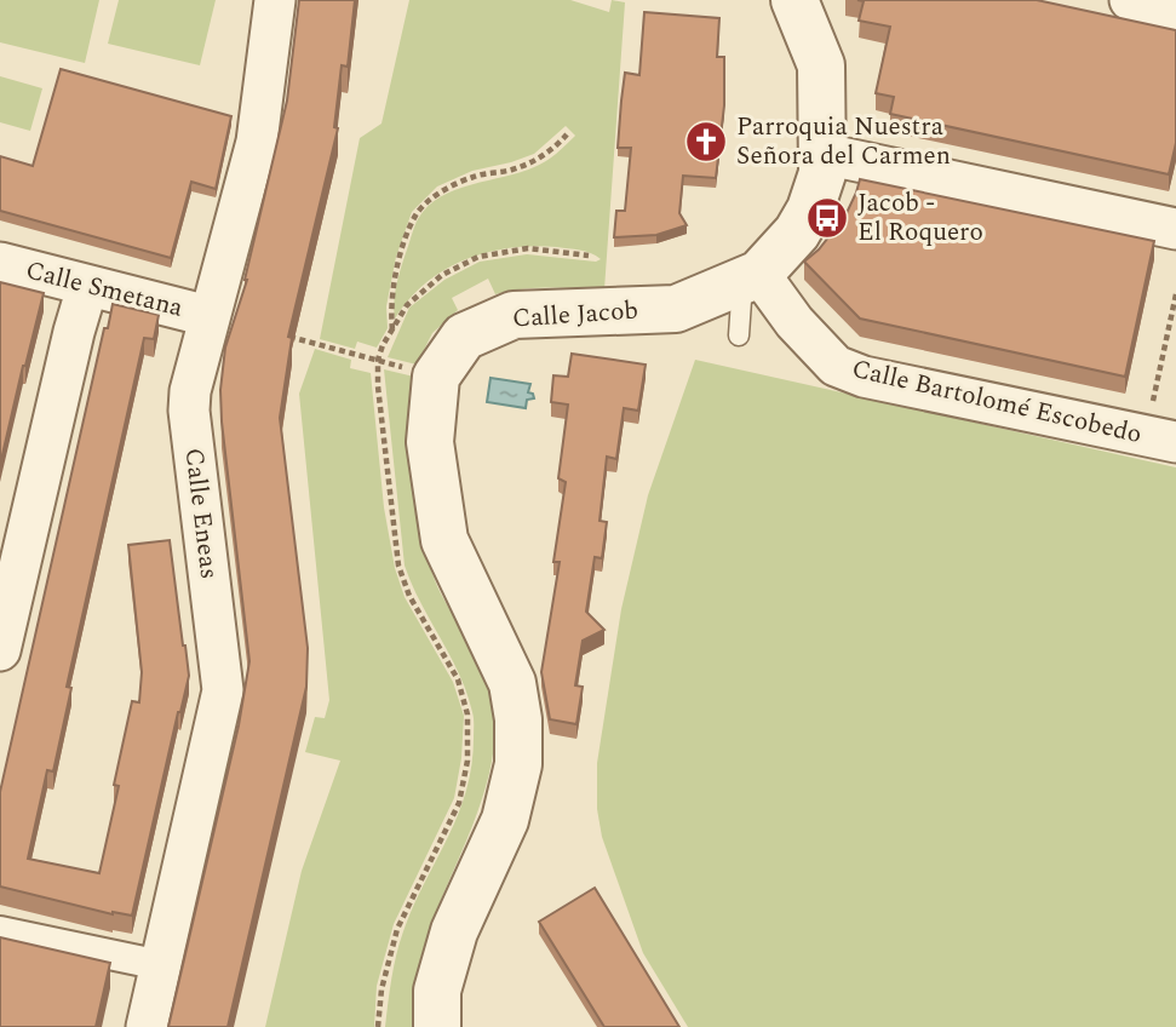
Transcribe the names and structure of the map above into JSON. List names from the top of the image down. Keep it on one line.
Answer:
{"streets":{"street":["Calle Smetana","Calle Jacob","Calle Bartolomé Escobedo","Calle Eneas"]},"crossings":[["Calle Smetana","Calle Eneas"],["Calle Jacob","Calle Bartolomé Escobedo"]],"places":{"church":["Parroquia Nuestra Señora del Carmen"],"bus stop":["Jacob - El Roquero"]}}
